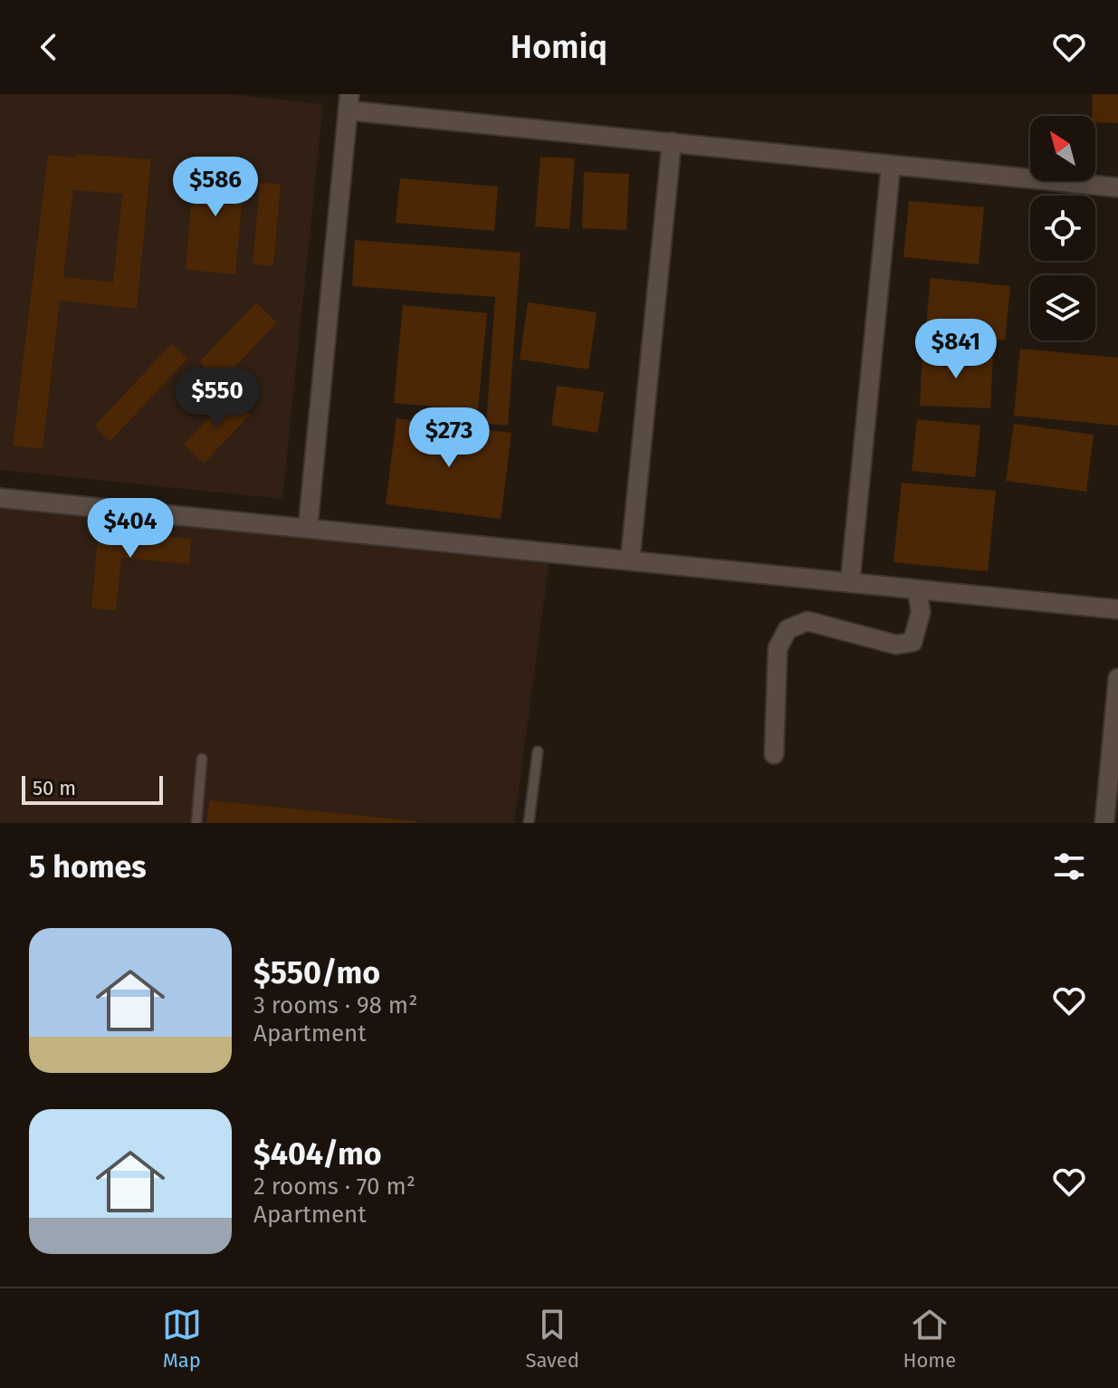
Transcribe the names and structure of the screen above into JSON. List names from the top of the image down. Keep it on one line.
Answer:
{"scale_bar":"50 m","north":"top left","page":{"header":"Homiq","price":["$586","$841","$550","$273","$404"],"scale":"50 m","heading":"5 homes","list":[{"name":"$550/mo","note":"3 rooms · 98 m² · Apartment"},{"name":"$404/mo","note":"2 rooms · 70 m² · Apartment"}],"tabs":["Map","Saved","Home"]}}
